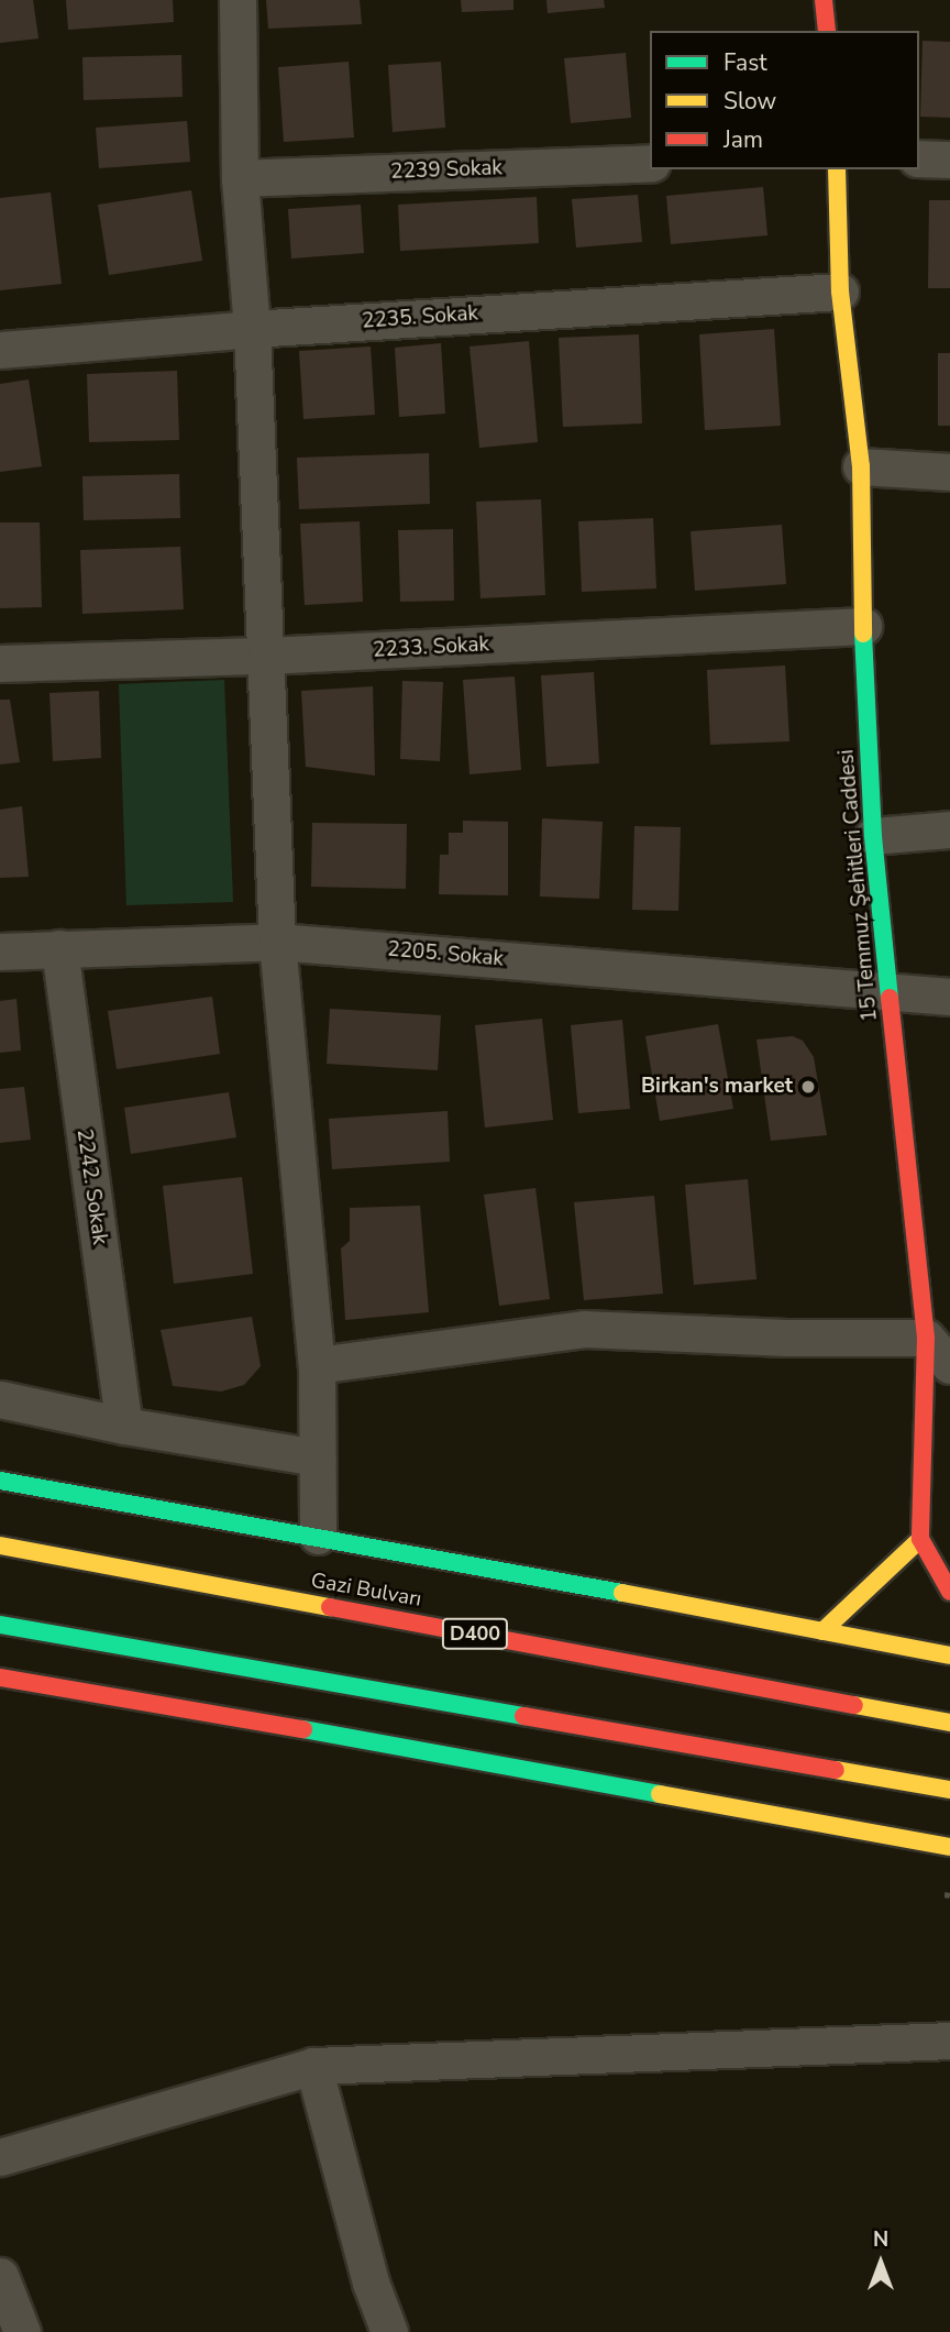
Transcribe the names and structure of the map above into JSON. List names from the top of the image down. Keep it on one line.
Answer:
{"streets":{"main road":["15 Temmuz Şehitleri Caddesi","Gazi Bulvarı","D400"],"street":["2239 Sokak","2235. Sokak","2233. Sokak","2205. Sokak","2242. Sokak"]},"crossings":[["2235. Sokak","15 Temmuz Şehitleri Caddesi"],["2233. Sokak","15 Temmuz Şehitleri Caddesi"],["15 Temmuz Şehitleri Caddesi","2205. Sokak"],["2205. Sokak","2242. Sokak"]],"places":["Birkan's market"],"legend":["Fast","Slow","Jam"],"north":"top"}
